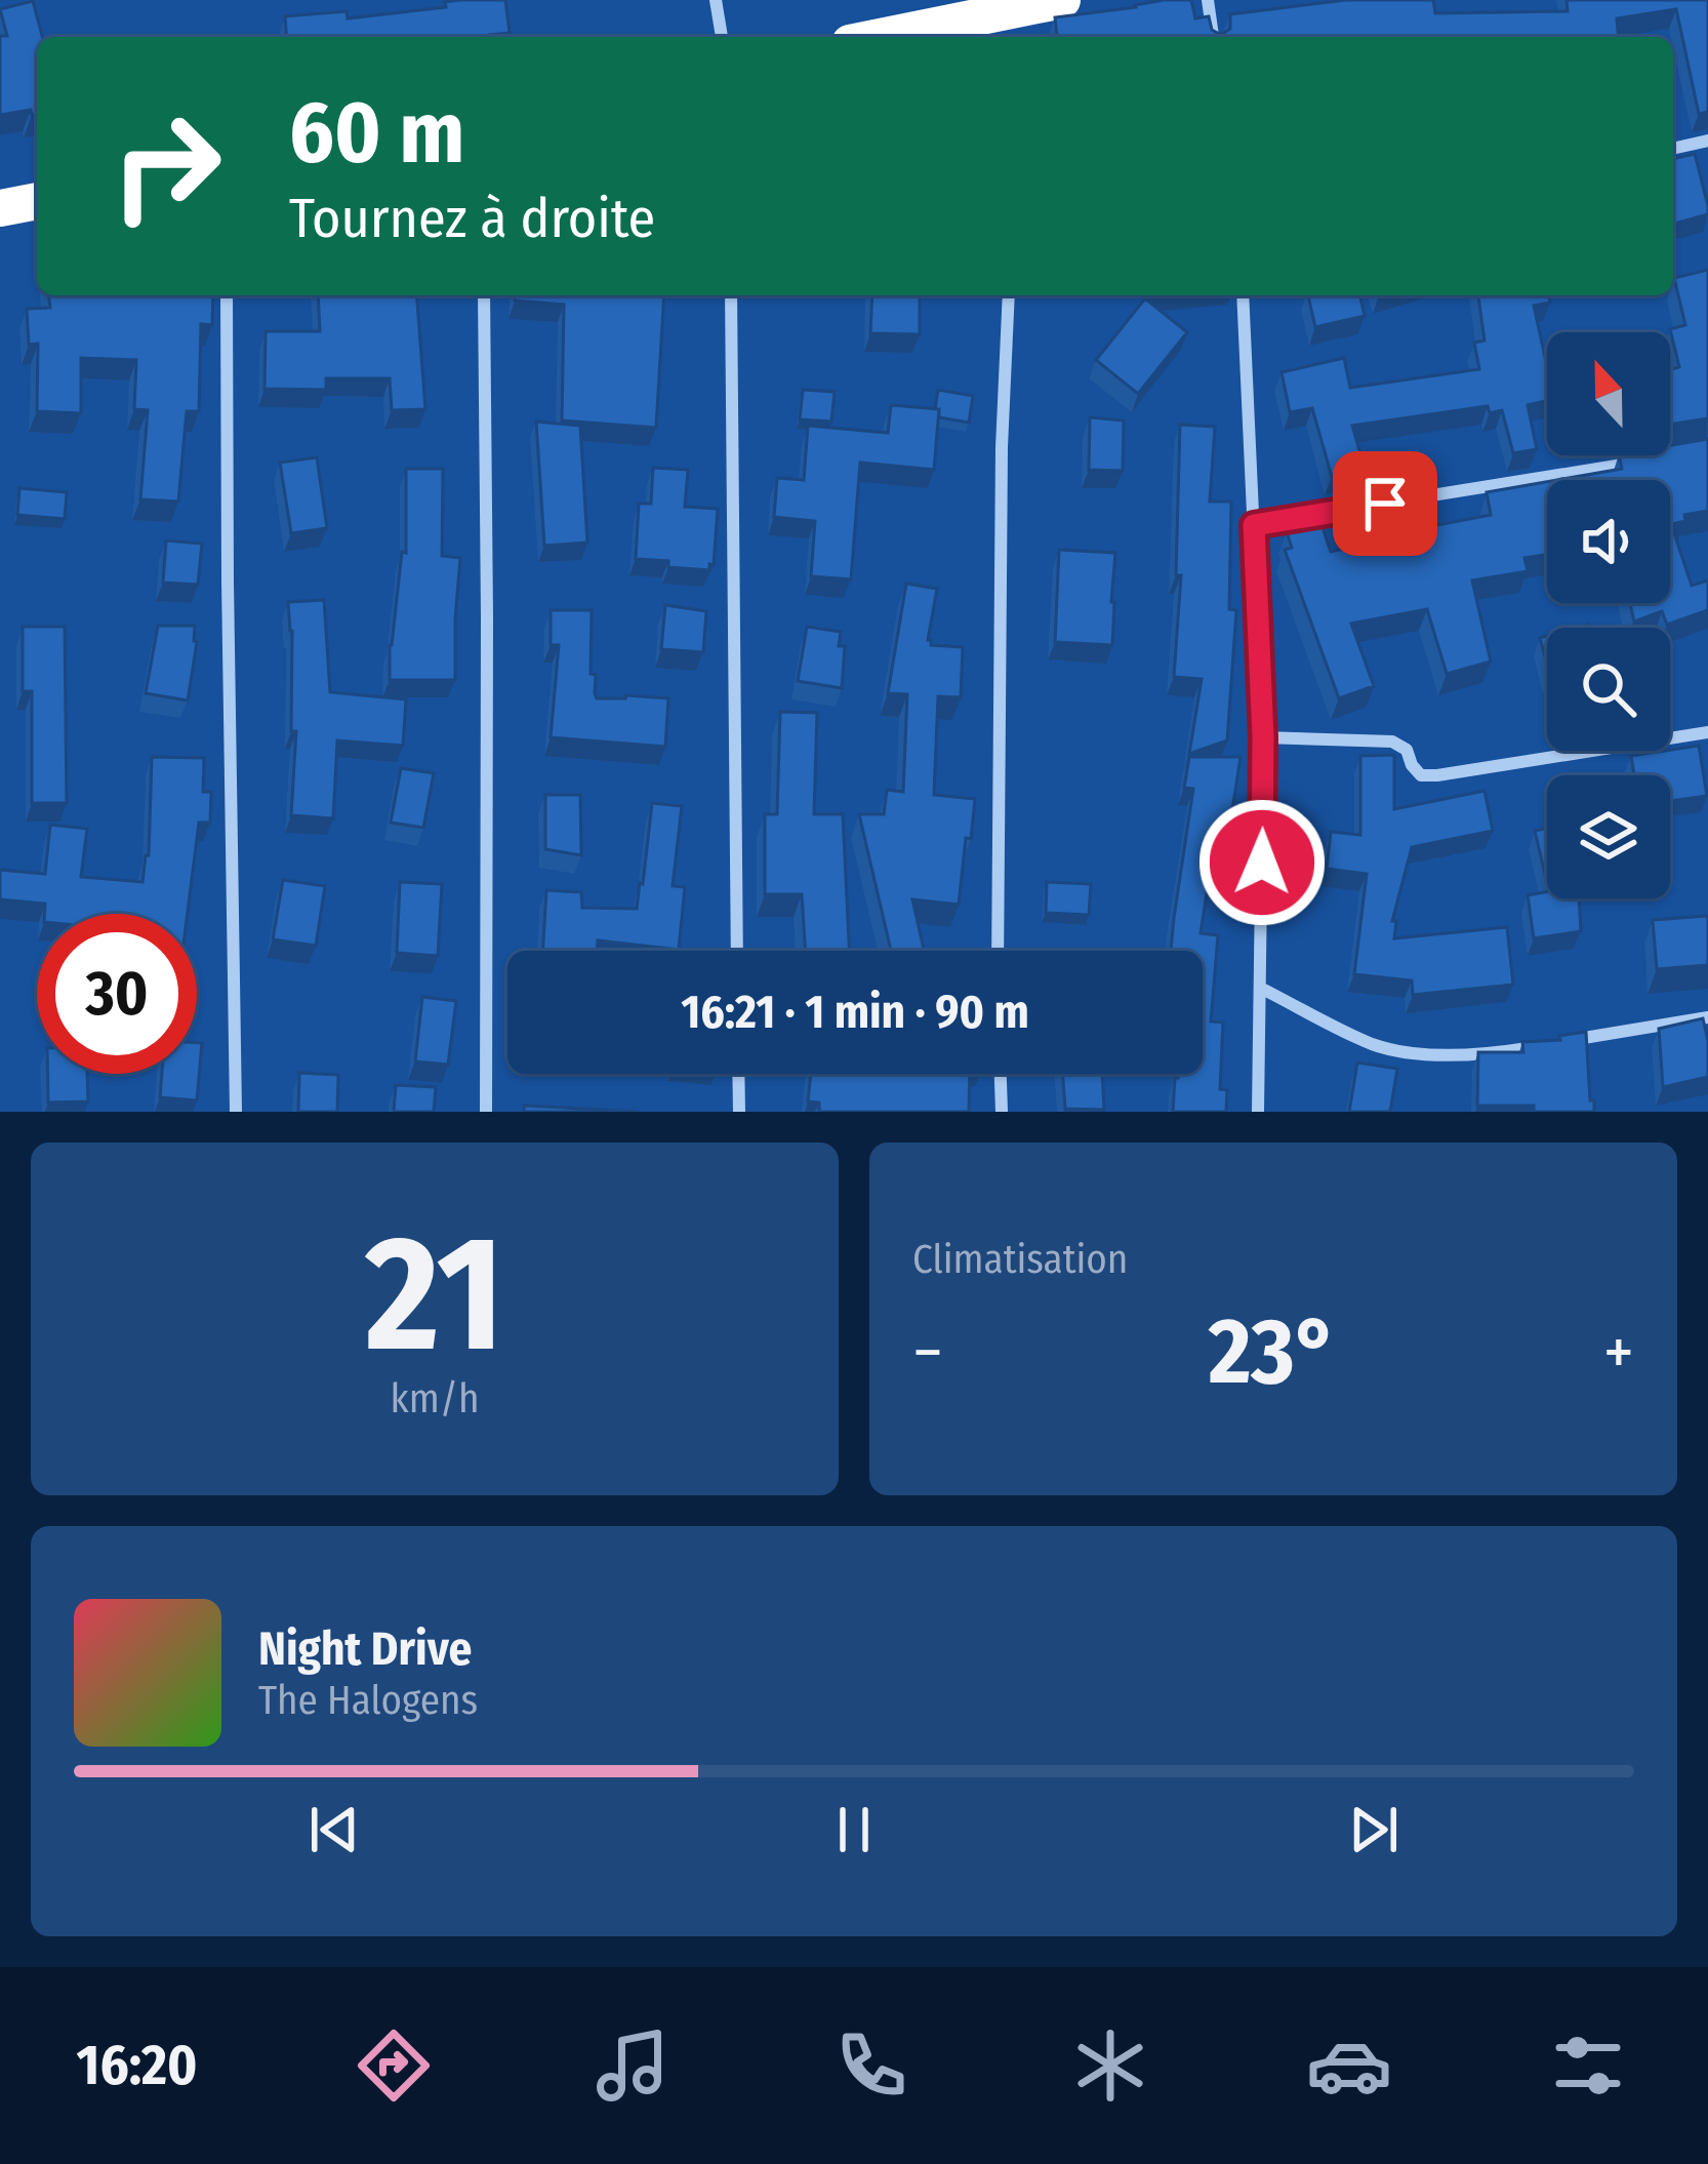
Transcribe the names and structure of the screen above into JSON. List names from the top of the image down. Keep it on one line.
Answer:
{"north":"top","page":{"turn":["60 m","Tournez à droite"],"limit":"30","trip":"16:21 · 1 min · 90 m","tile":[["21","km/h"],"Climatisation"],"heat":["−","23°","+"],"song":["Night Drive","The Halogens"],"tabs":"16:20"}}
